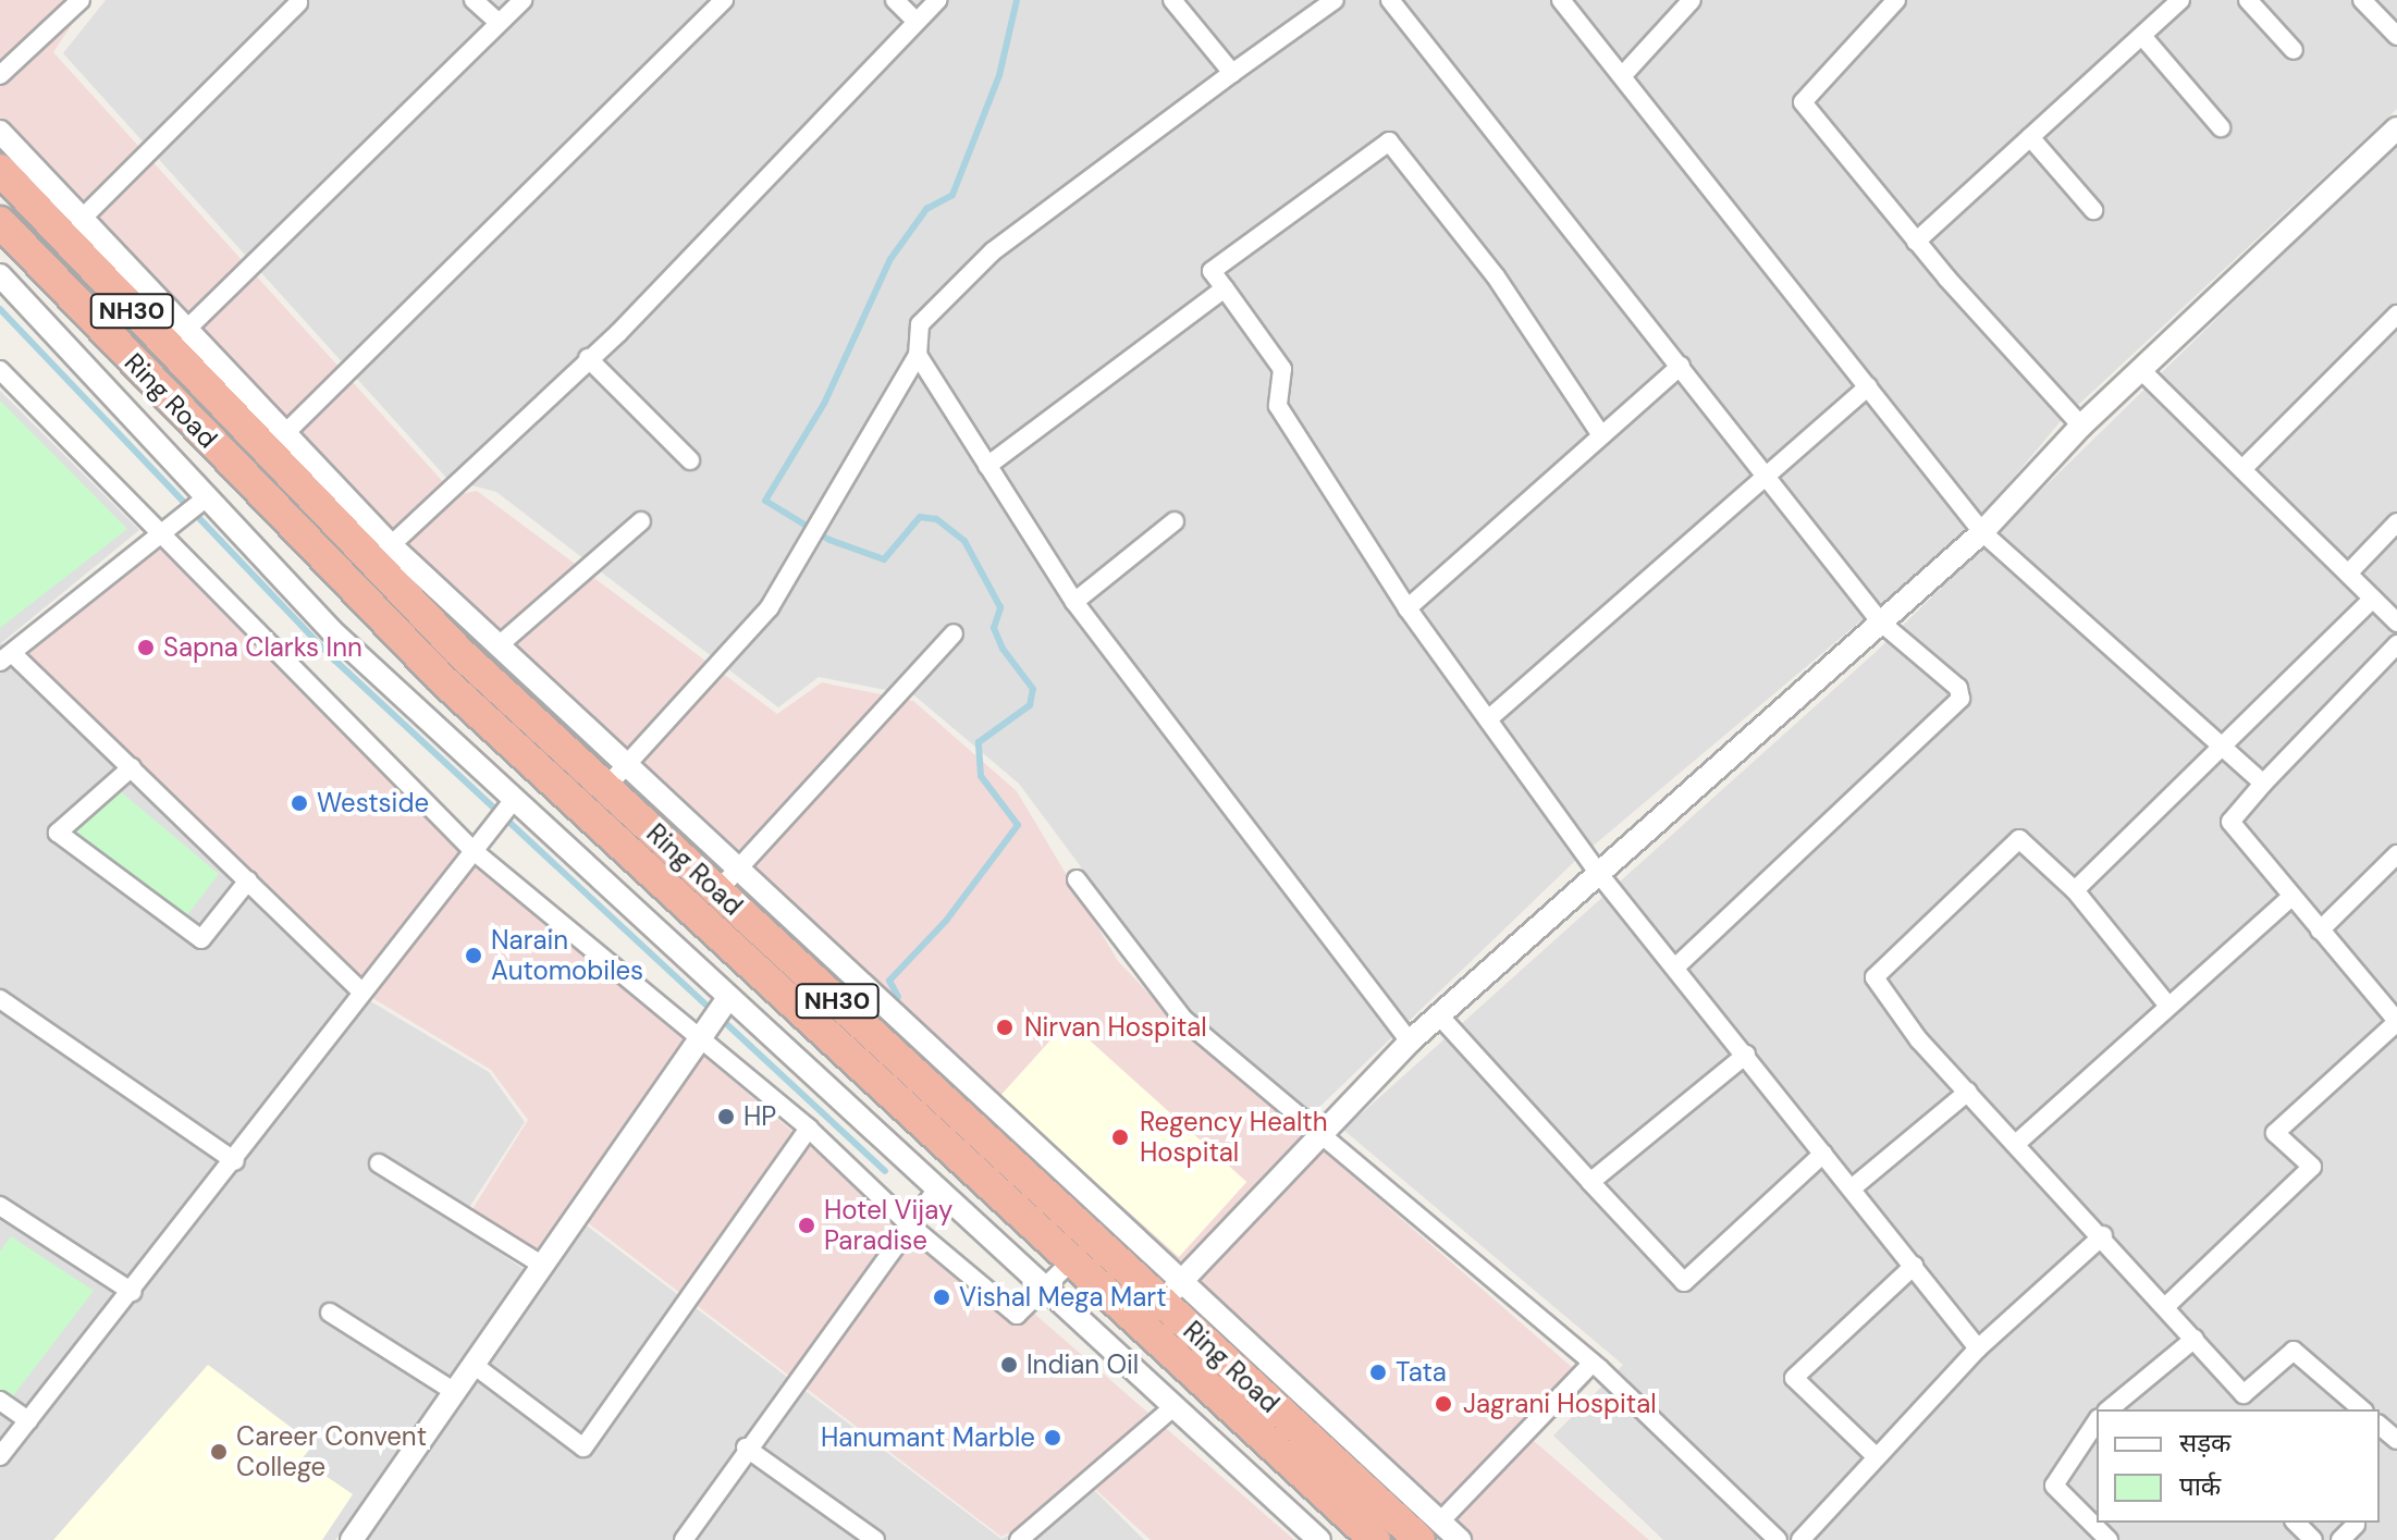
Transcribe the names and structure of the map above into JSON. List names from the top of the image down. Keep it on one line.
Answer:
{"streets":{"highway":["NH30","Ring Road"]},"places":["Sapna Clarks Inn","Westside","Narain Automobiles","Nirvan Hospital","HP","Regency Health Hospital","Hotel Vijay Paradise","Vishal Mega Mart","Indian Oil","Tata","Jagrani Hospital","Hanumant Marble","Career Convent College"],"legend":["सड़क","पार्क"]}
